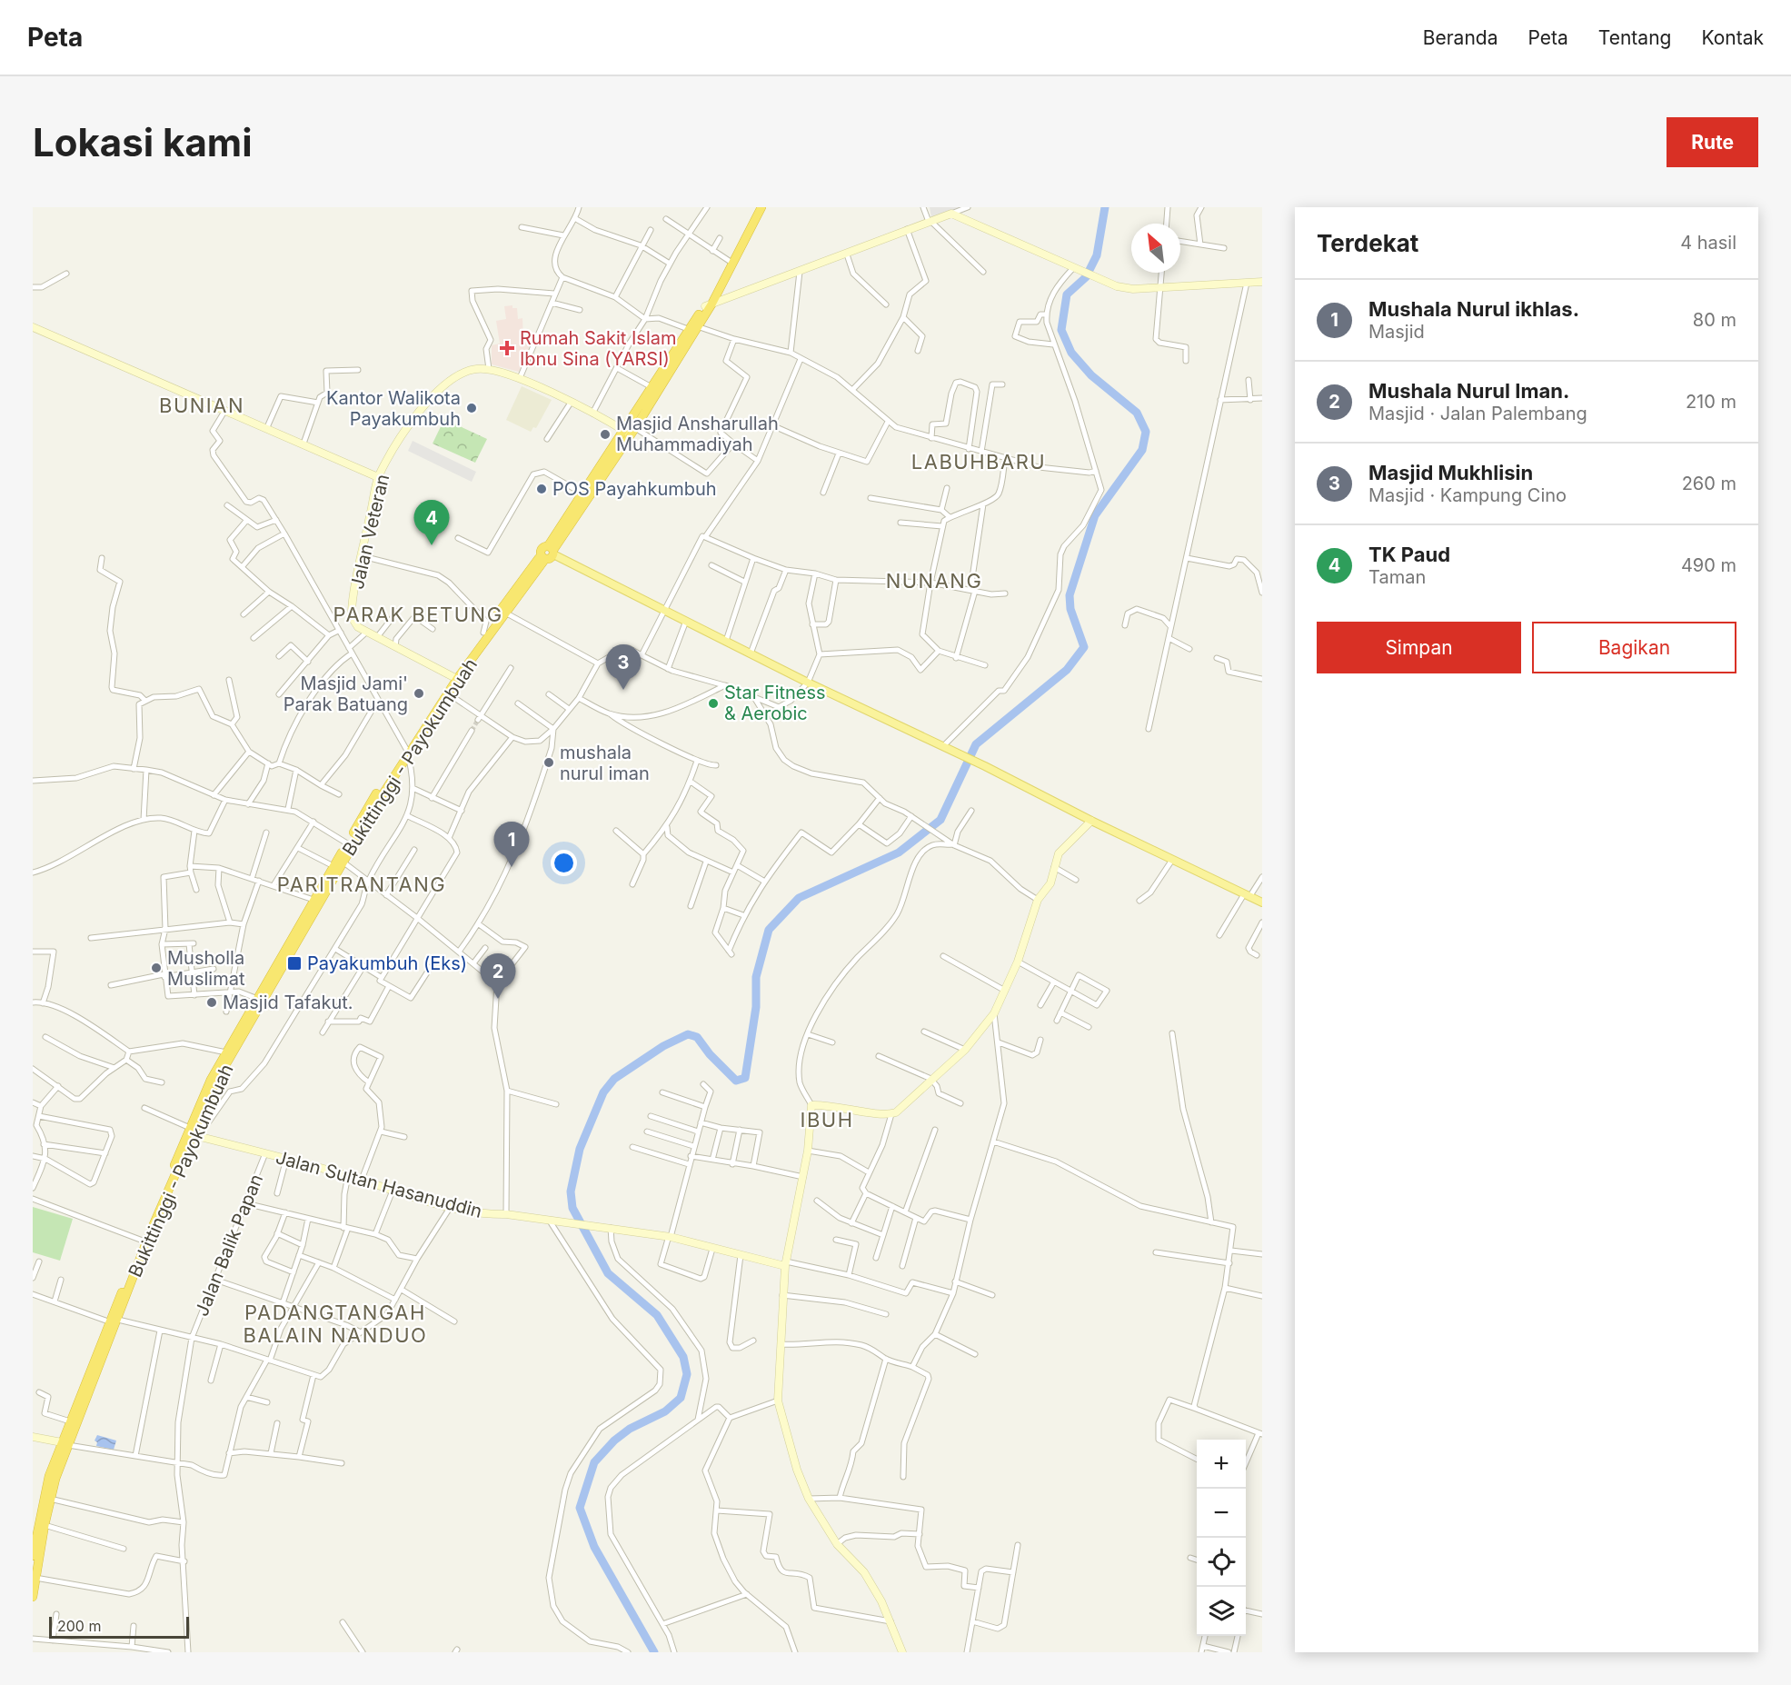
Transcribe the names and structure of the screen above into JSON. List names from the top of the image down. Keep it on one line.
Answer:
{"streets":{"highway":["Bukittinggi - Payokumbuah"],"street":["Jalan Veteran","Jalan Sultan Hasanuddin","Jalan Balik Papan"]},"crossings":[["Jalan Veteran","Bukittinggi - Payokumbuah"],["Bukittinggi - Payokumbuah","Jalan Sultan Hasanuddin"],["Jalan Sultan Hasanuddin","Jalan Balik Papan"]],"districts":["BUNIAN","LABUHBARU","NUNANG","PARAK BETUNG","PARITRANTANG","IBUH","PADANGTANGAH BALAIN NANDUO"],"places":{"health":["Rumah Sakit Islam Ibnu Sina (YARSI)"],"other":["Kantor Walikota Payakumbuh","Masjid Ansharullah Muhammadiyah","POS Payahkumbuh","Masjid Jami' Parak Batuang","Star Fitness & Aerobic","mushala nurul iman","Musholla Muslimat","Masjid Tafakut."],"transit":["Payakumbuh (Eks)"]},"scale_bar":"200 m","north":"top left","page":{"header":"Peta","nav":["Beranda","Peta","Tentang","Kontak"],"buttons":["Rute",["Simpan","Bagikan"]],"title":"Lokasi kami","heading":["Terdekat","4 hasil"],"list":[{"mark":"1","name":"Mushala Nurul ikhlas.","note":"Masjid","value":"80 m"},{"mark":"2","name":"Mushala Nurul Iman.","note":"Masjid · Jalan Palembang","value":"210 m"},{"mark":"3","name":"Masjid Mukhlisin","note":"Masjid · Kampung Cino","value":"260 m"},{"mark":"4","name":"TK Paud","note":"Taman","value":"490 m"}],"pins":["4","3","1","2"],"map_buttons":["+","−"],"scale":"200 m"}}
